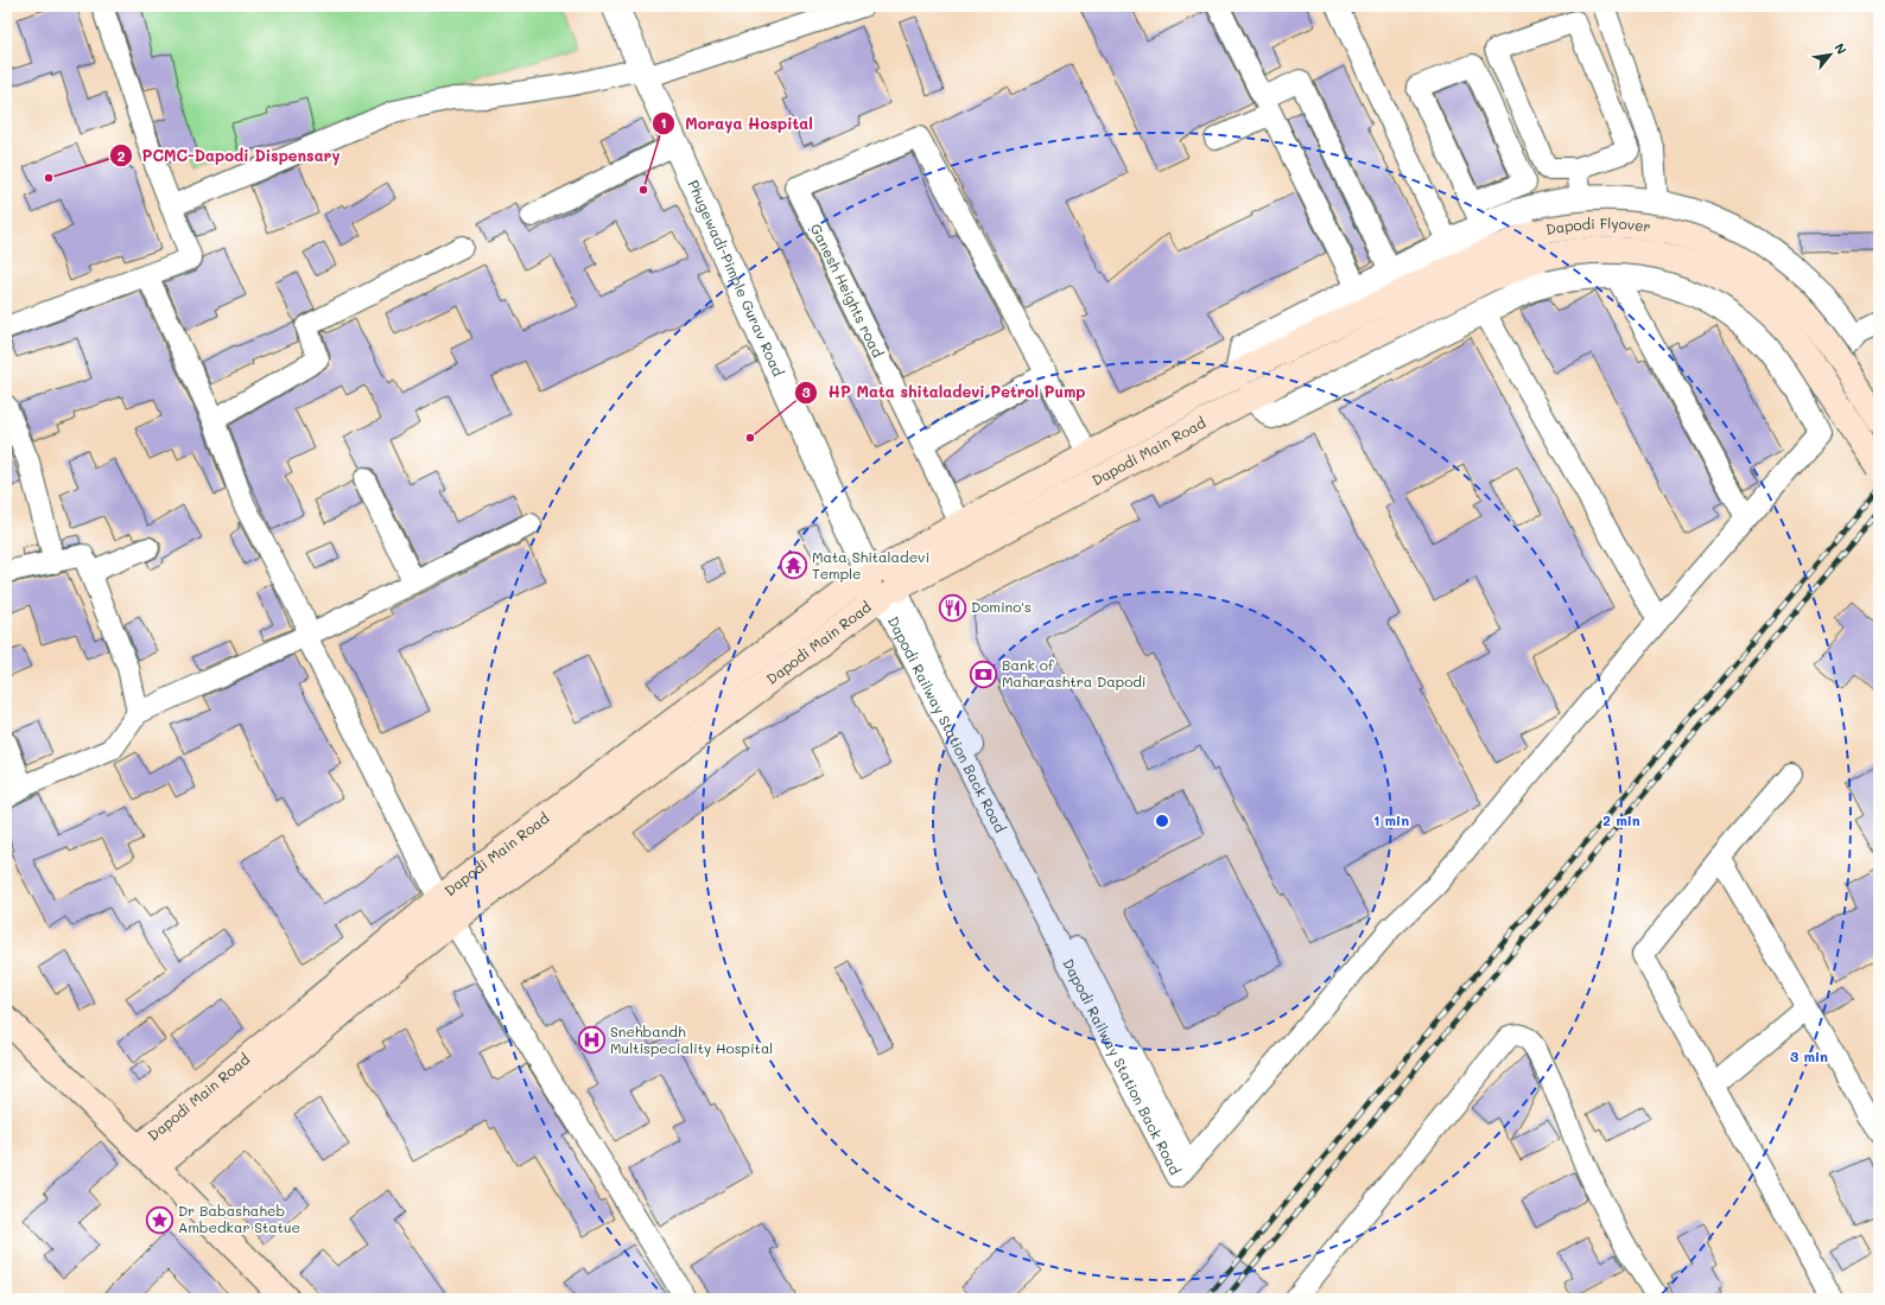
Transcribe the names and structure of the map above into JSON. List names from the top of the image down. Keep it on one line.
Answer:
{"streets":{"main road":["Dapodi Flyover","Dapodi Main Road"],"street":["Phugewadi-Pimple Gurav Road","Ganesh Heights road","Dapodi Railway Station Back Road"]},"crossings":[["Dapodi Flyover","Dapodi Main Road"],["Phugewadi-Pimple Gurav Road","Dapodi Main Road"],["Phugewadi-Pimple Gurav Road","Dapodi Railway Station Back Road"],["Ganesh Heights road","Dapodi Main Road"],["Dapodi Main Road","Dapodi Railway Station Back Road"]],"places":{"other":["PCMC-Dapodi Dispensary","Moraya Hospital","HP Mata shitaladevi Petrol Pump"],"temple":["Mata Shitaladevi Temple"],"restaurant":["Domino's"],"bank":["Bank of Maharashtra Dapodi"],"hospital":["Snehbandh Multispeciality Hospital"],"place":["Dr Babashaheb Ambedkar Statue"]},"north":"top right","rings":["1 min","2 min","3 min"]}
